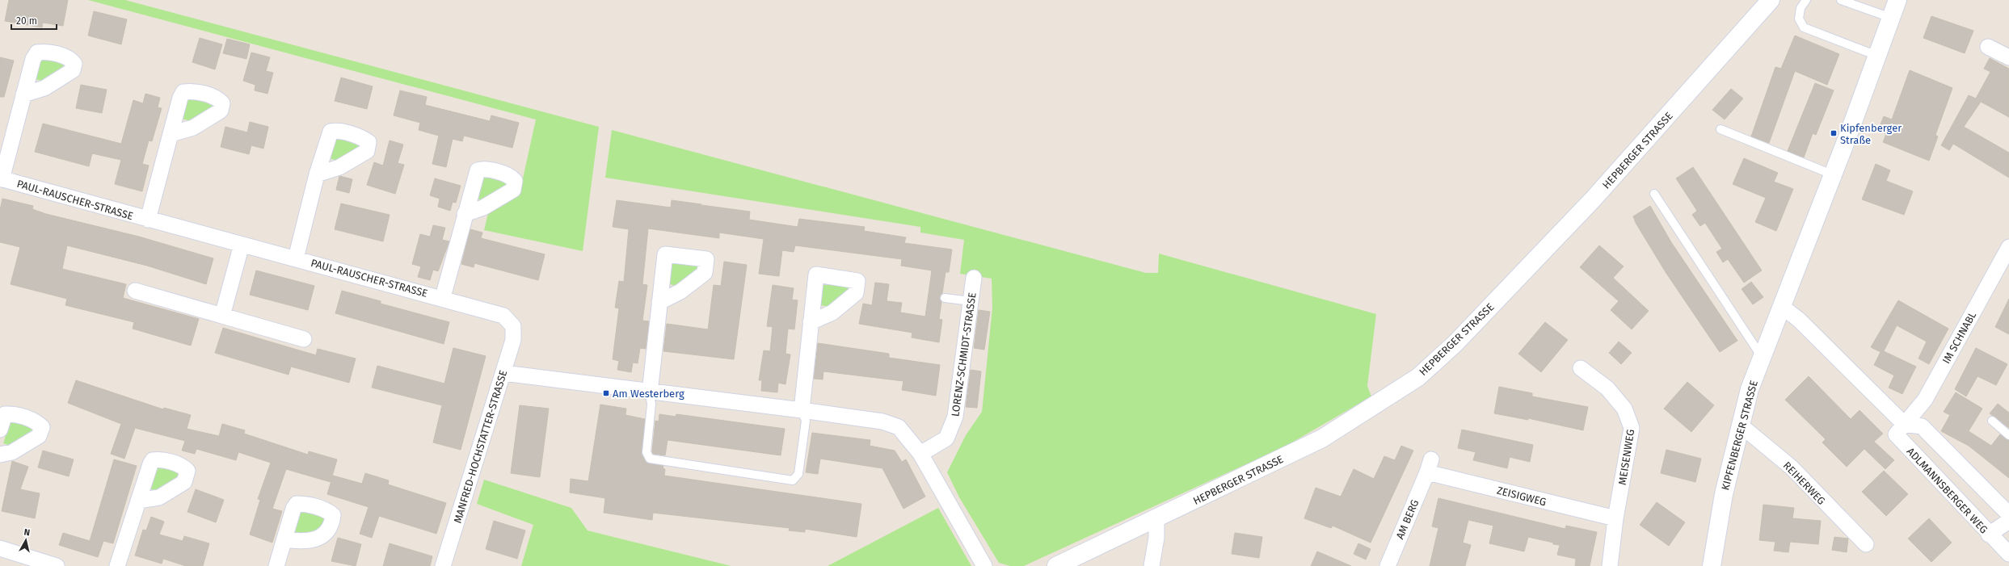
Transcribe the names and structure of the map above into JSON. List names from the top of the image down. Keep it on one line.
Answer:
{"streets":{"street":["HEPBERGER STRASSE","PAUL-RAUSCHER-STRASSE","IM SCHNABL","LORENZ-SCHMIDT-STRASSE","KIPFENBERGER STRASSE","MANFRED-HOCHSTATTER-STRASSE","MEISENWEG","REIHERWEG","ADLMANNSBERGER WEG","ZEISIGWEG","AM BERG"]},"crossings":[["PAUL-RAUSCHER-STRASSE","MANFRED-HOCHSTATTER-STRASSE"],["IM SCHNABL","ADLMANNSBERGER WEG"],["KIPFENBERGER STRASSE","REIHERWEG"],["MEISENWEG","ZEISIGWEG"],["ZEISIGWEG","AM BERG"]],"places":{"transit":["Kipfenberger Straße","Am Westerberg"]},"scale_bar":"20 m","north":"top"}
